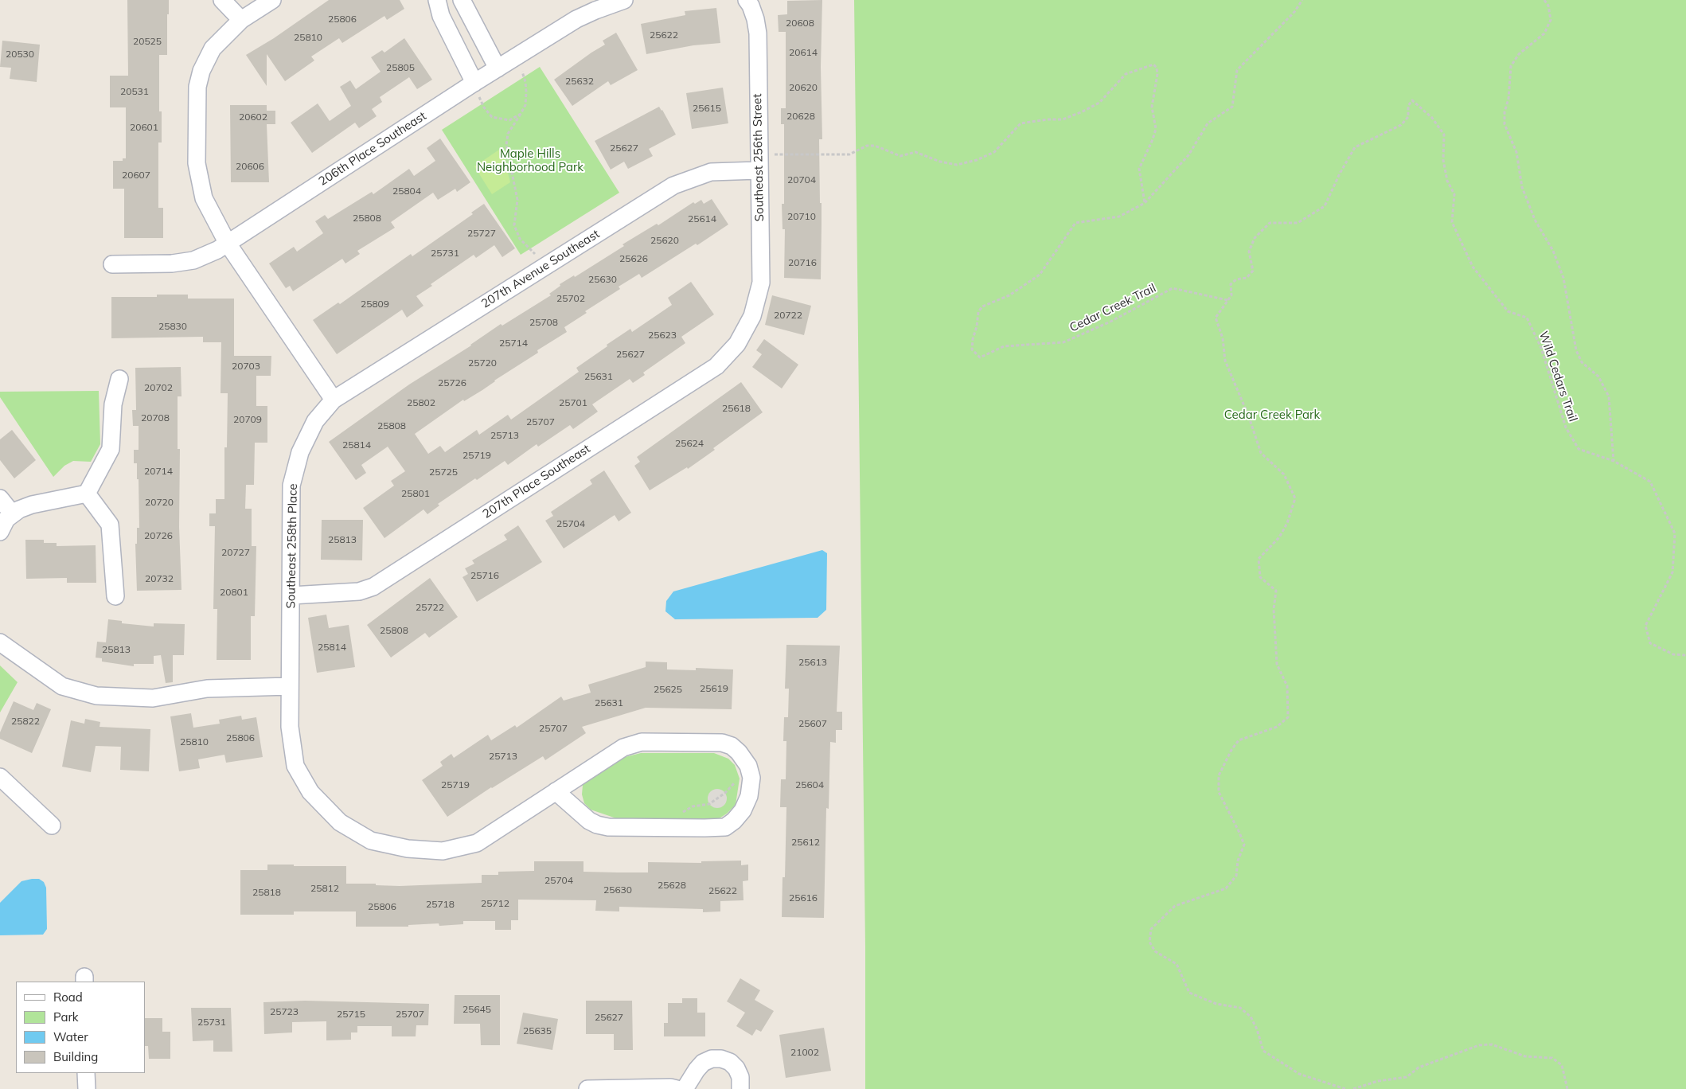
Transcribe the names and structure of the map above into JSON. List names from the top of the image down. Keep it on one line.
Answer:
{"streets":{"street":["206th Place Southeast","Southeast 256th Street","207th Avenue Southeast","207th Place Southeast","Southeast 258th Place"],"path":["Cedar Creek Trail","Wild Cedars Trail"]},"crossings":[["Southeast 256th Street","207th Avenue Southeast"],["Southeast 256th Street","207th Place Southeast"],["207th Avenue Southeast","Southeast 258th Place"],["Cedar Creek Trail","Wild Cedars Trail"],["207th Place Southeast","Southeast 258th Place"]],"parks":["Maple Hills Neighborhood Park","Cedar Creek Park"],"house_numbers":["25806","20608","25622","25810","20525","20614","20530","25805","25632","20620","20531","25615","20628","20602","20601","25627","20606","20607","20704","25804","20710","25808","25614","25727","25620","25731","25626","20716","25630","25702","25809","20722","25708","25830","25623","25714","25627","25720","20703","25631","25726","20702","25802","25701","25618","20708","20709","25707","25808","25713","25624","25814","25719","20714","25725","25801","20720","25704","20726","25813","20727","25716","20732","20801","25722","25808","25814","25813","25613","25619","25625","25631","25822","25607","25707","25806","25810","25713","25719","25604","25612","25704","25628","25812","25630","25622","25818","25616","25712","25718","25806","25645","25723","25715","25707","25627","25731","25635","21002"],"legend":["Road","Park","Water","Building"]}
